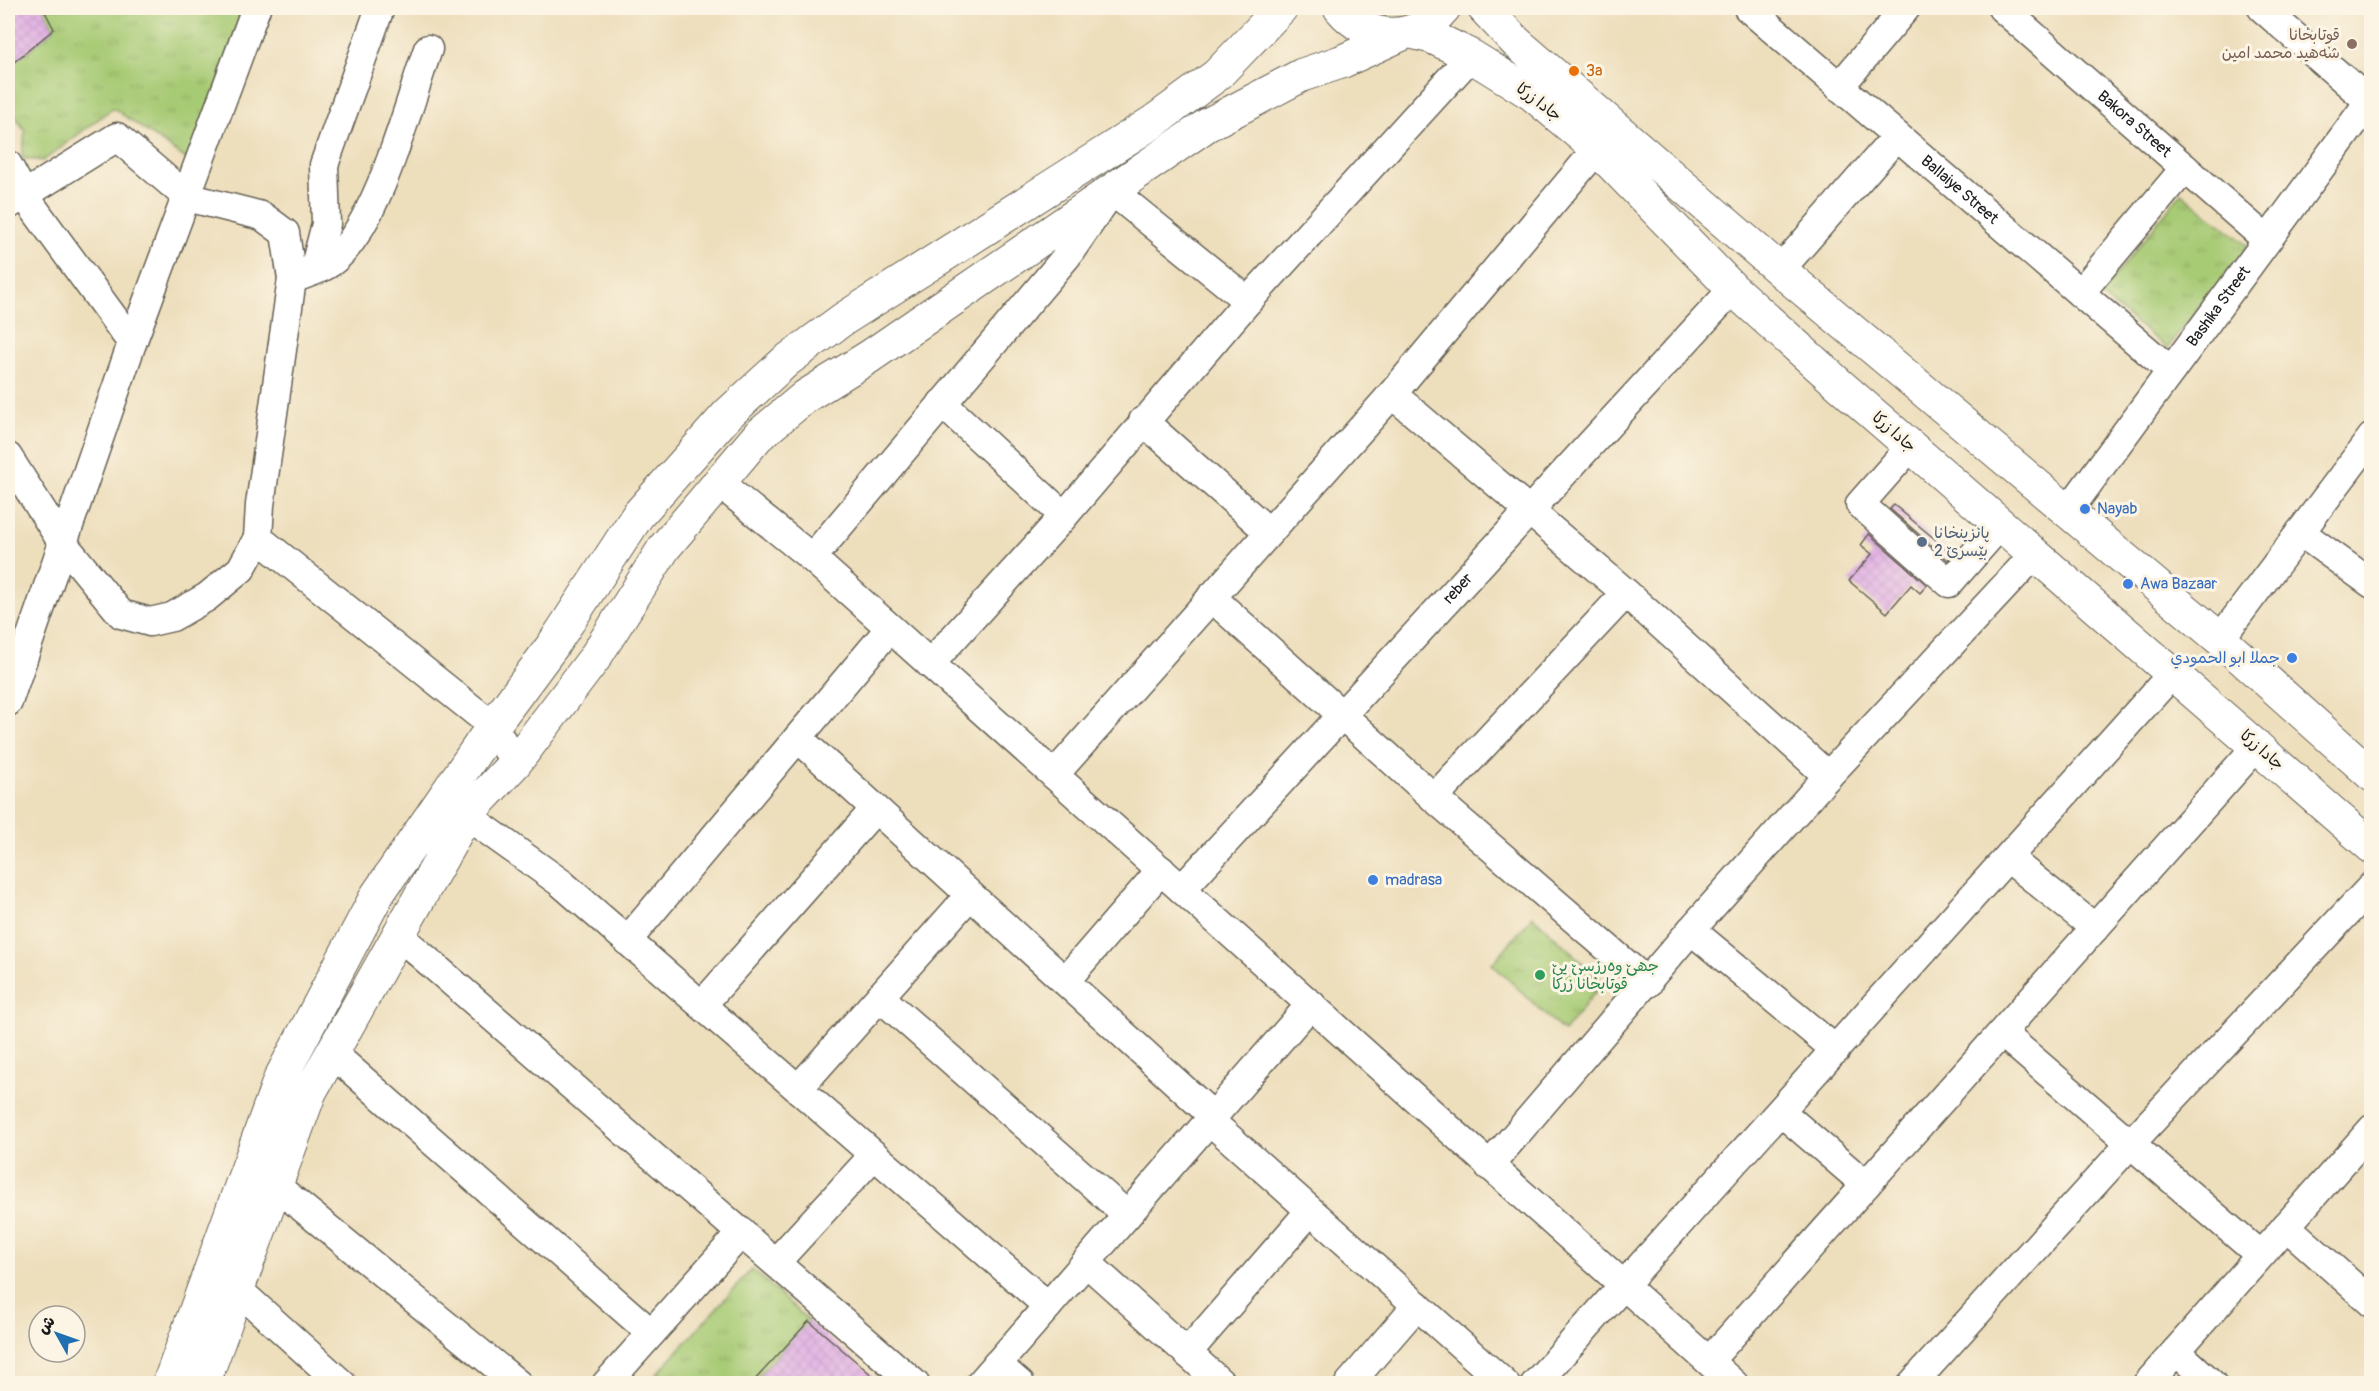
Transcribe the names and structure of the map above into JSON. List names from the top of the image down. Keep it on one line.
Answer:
{"streets":{"main road":["جادا زرکا"],"street":["Bakora Street","Ballaiye Street","Bashika Street","reber"]},"crossings":[["جادا زرکا","Bashika Street"],["جادا زرکا","reber"],["Bakora Street","Bashika Street"],["Ballaiye Street","Bashika Street"]],"places":["قوتابخانا شەهید محمد امین","3a","Nayab","پانزینخانا بێسرێ 2","Awa Bazaar","جملا ابو الحمودي","madrasa","جھێ وەرزسێ یێ قوتابخانا زرکا"],"north":"top left"}
